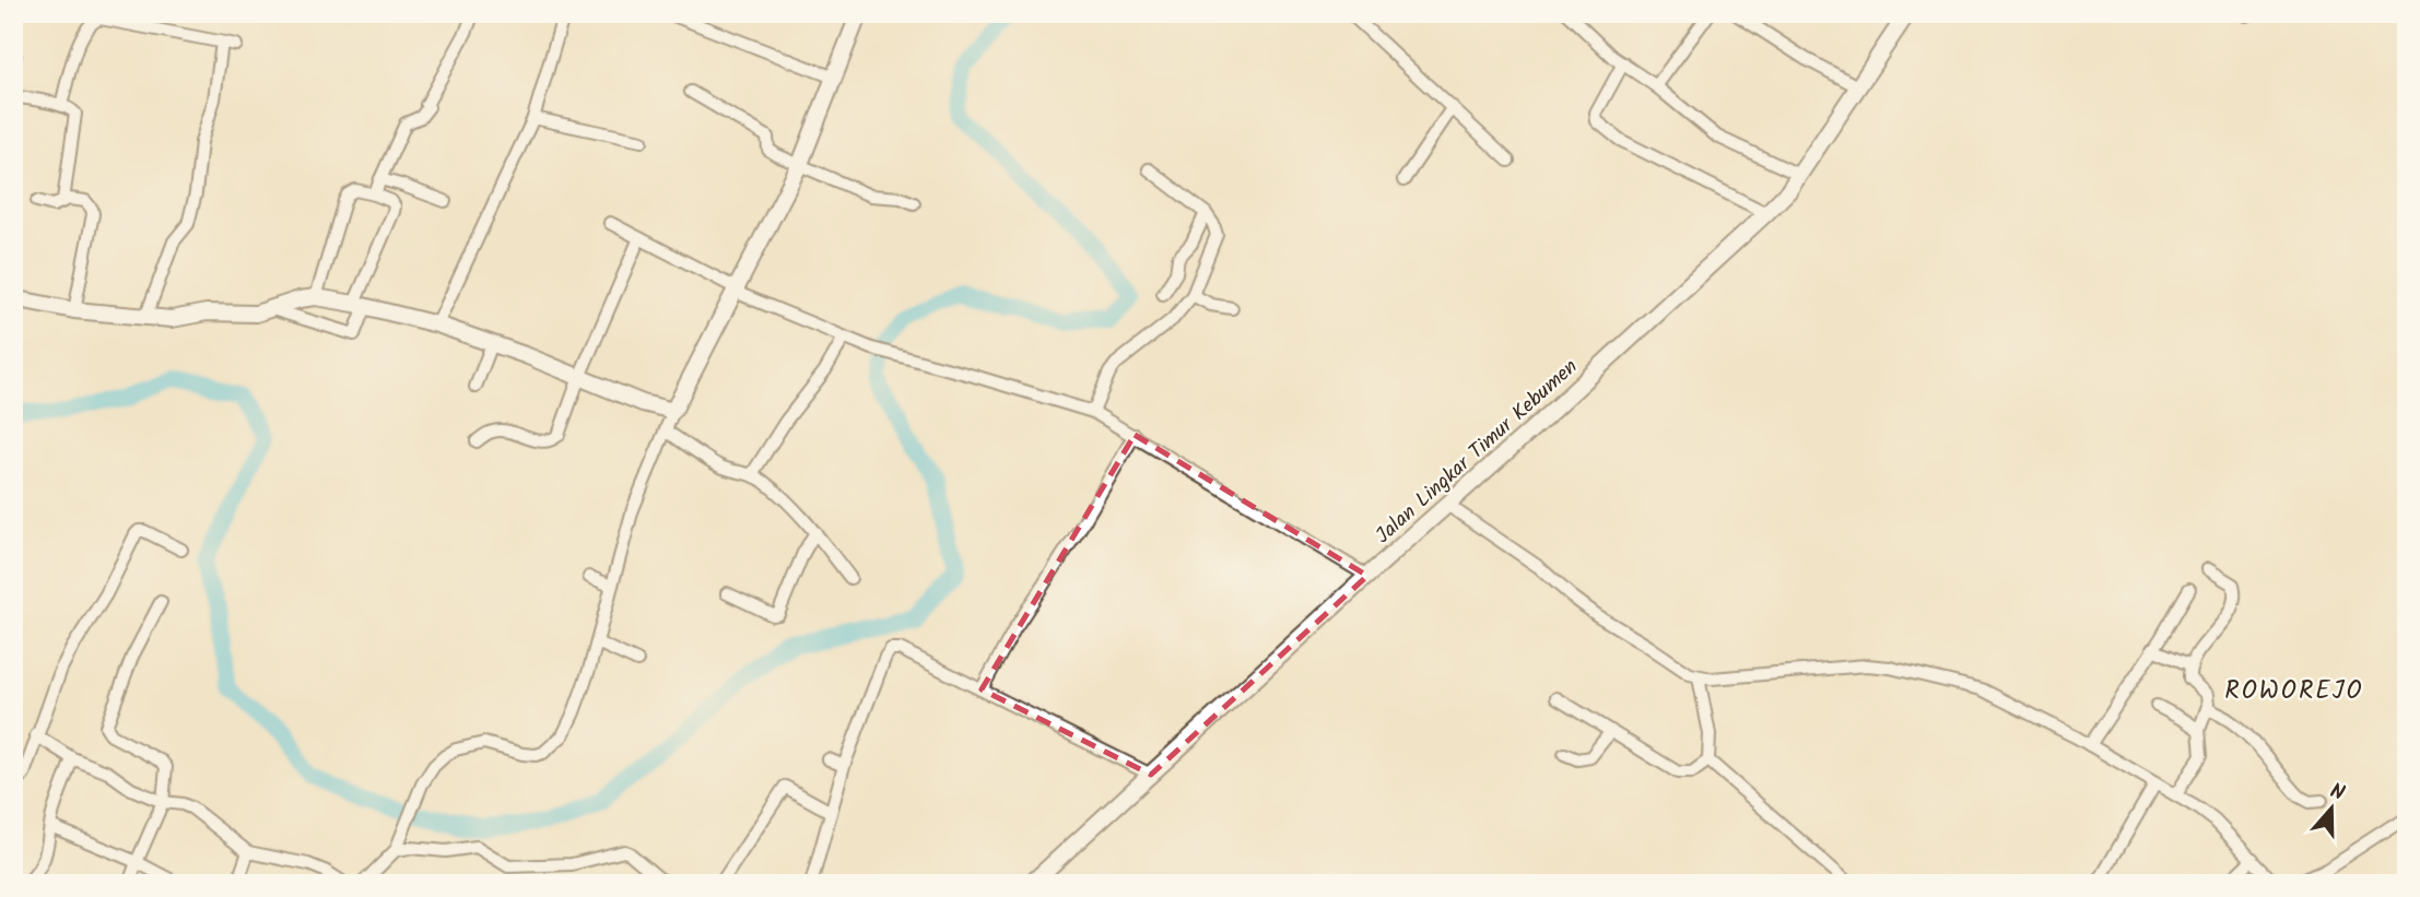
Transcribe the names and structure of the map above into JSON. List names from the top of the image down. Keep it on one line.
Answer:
{"streets":{"main road":["Jalan Lingkar Timur Kebumen"]},"districts":["ROWOREJO"],"north":"top"}
